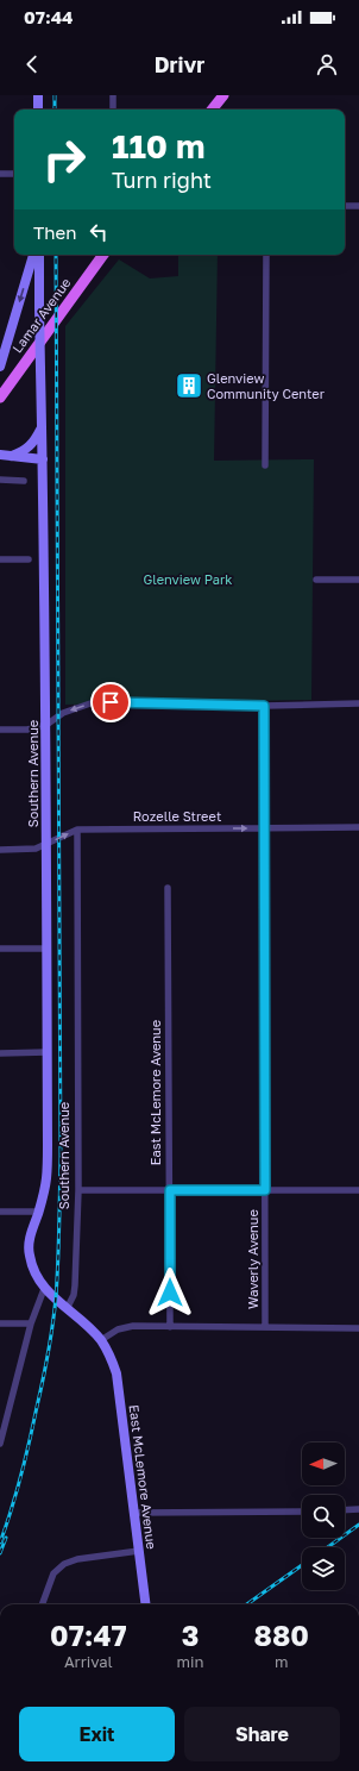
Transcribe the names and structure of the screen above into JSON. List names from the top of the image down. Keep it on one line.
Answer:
{"streets":{"main road":["Lamar Avenue","Southern Avenue","East McLemore Avenue"],"street":["Rozelle Street","Waverly Avenue"]},"crossings":[["Southern Avenue","Rozelle Street"],["Southern Avenue","East McLemore Avenue"],["Rozelle Street","Waverly Avenue"]],"one_way":["Rozelle Street"],"parks":["Glenview Park"],"places":{"building":["Glenview Community Center"]},"north":"left","page":{"status":"07:44","header":"Drivr","turn":["110 m","Turn right"],"then":"Then","eta":["07:47","Arrival","3","min","880","m"],"buttons":["Exit","Share"]}}
